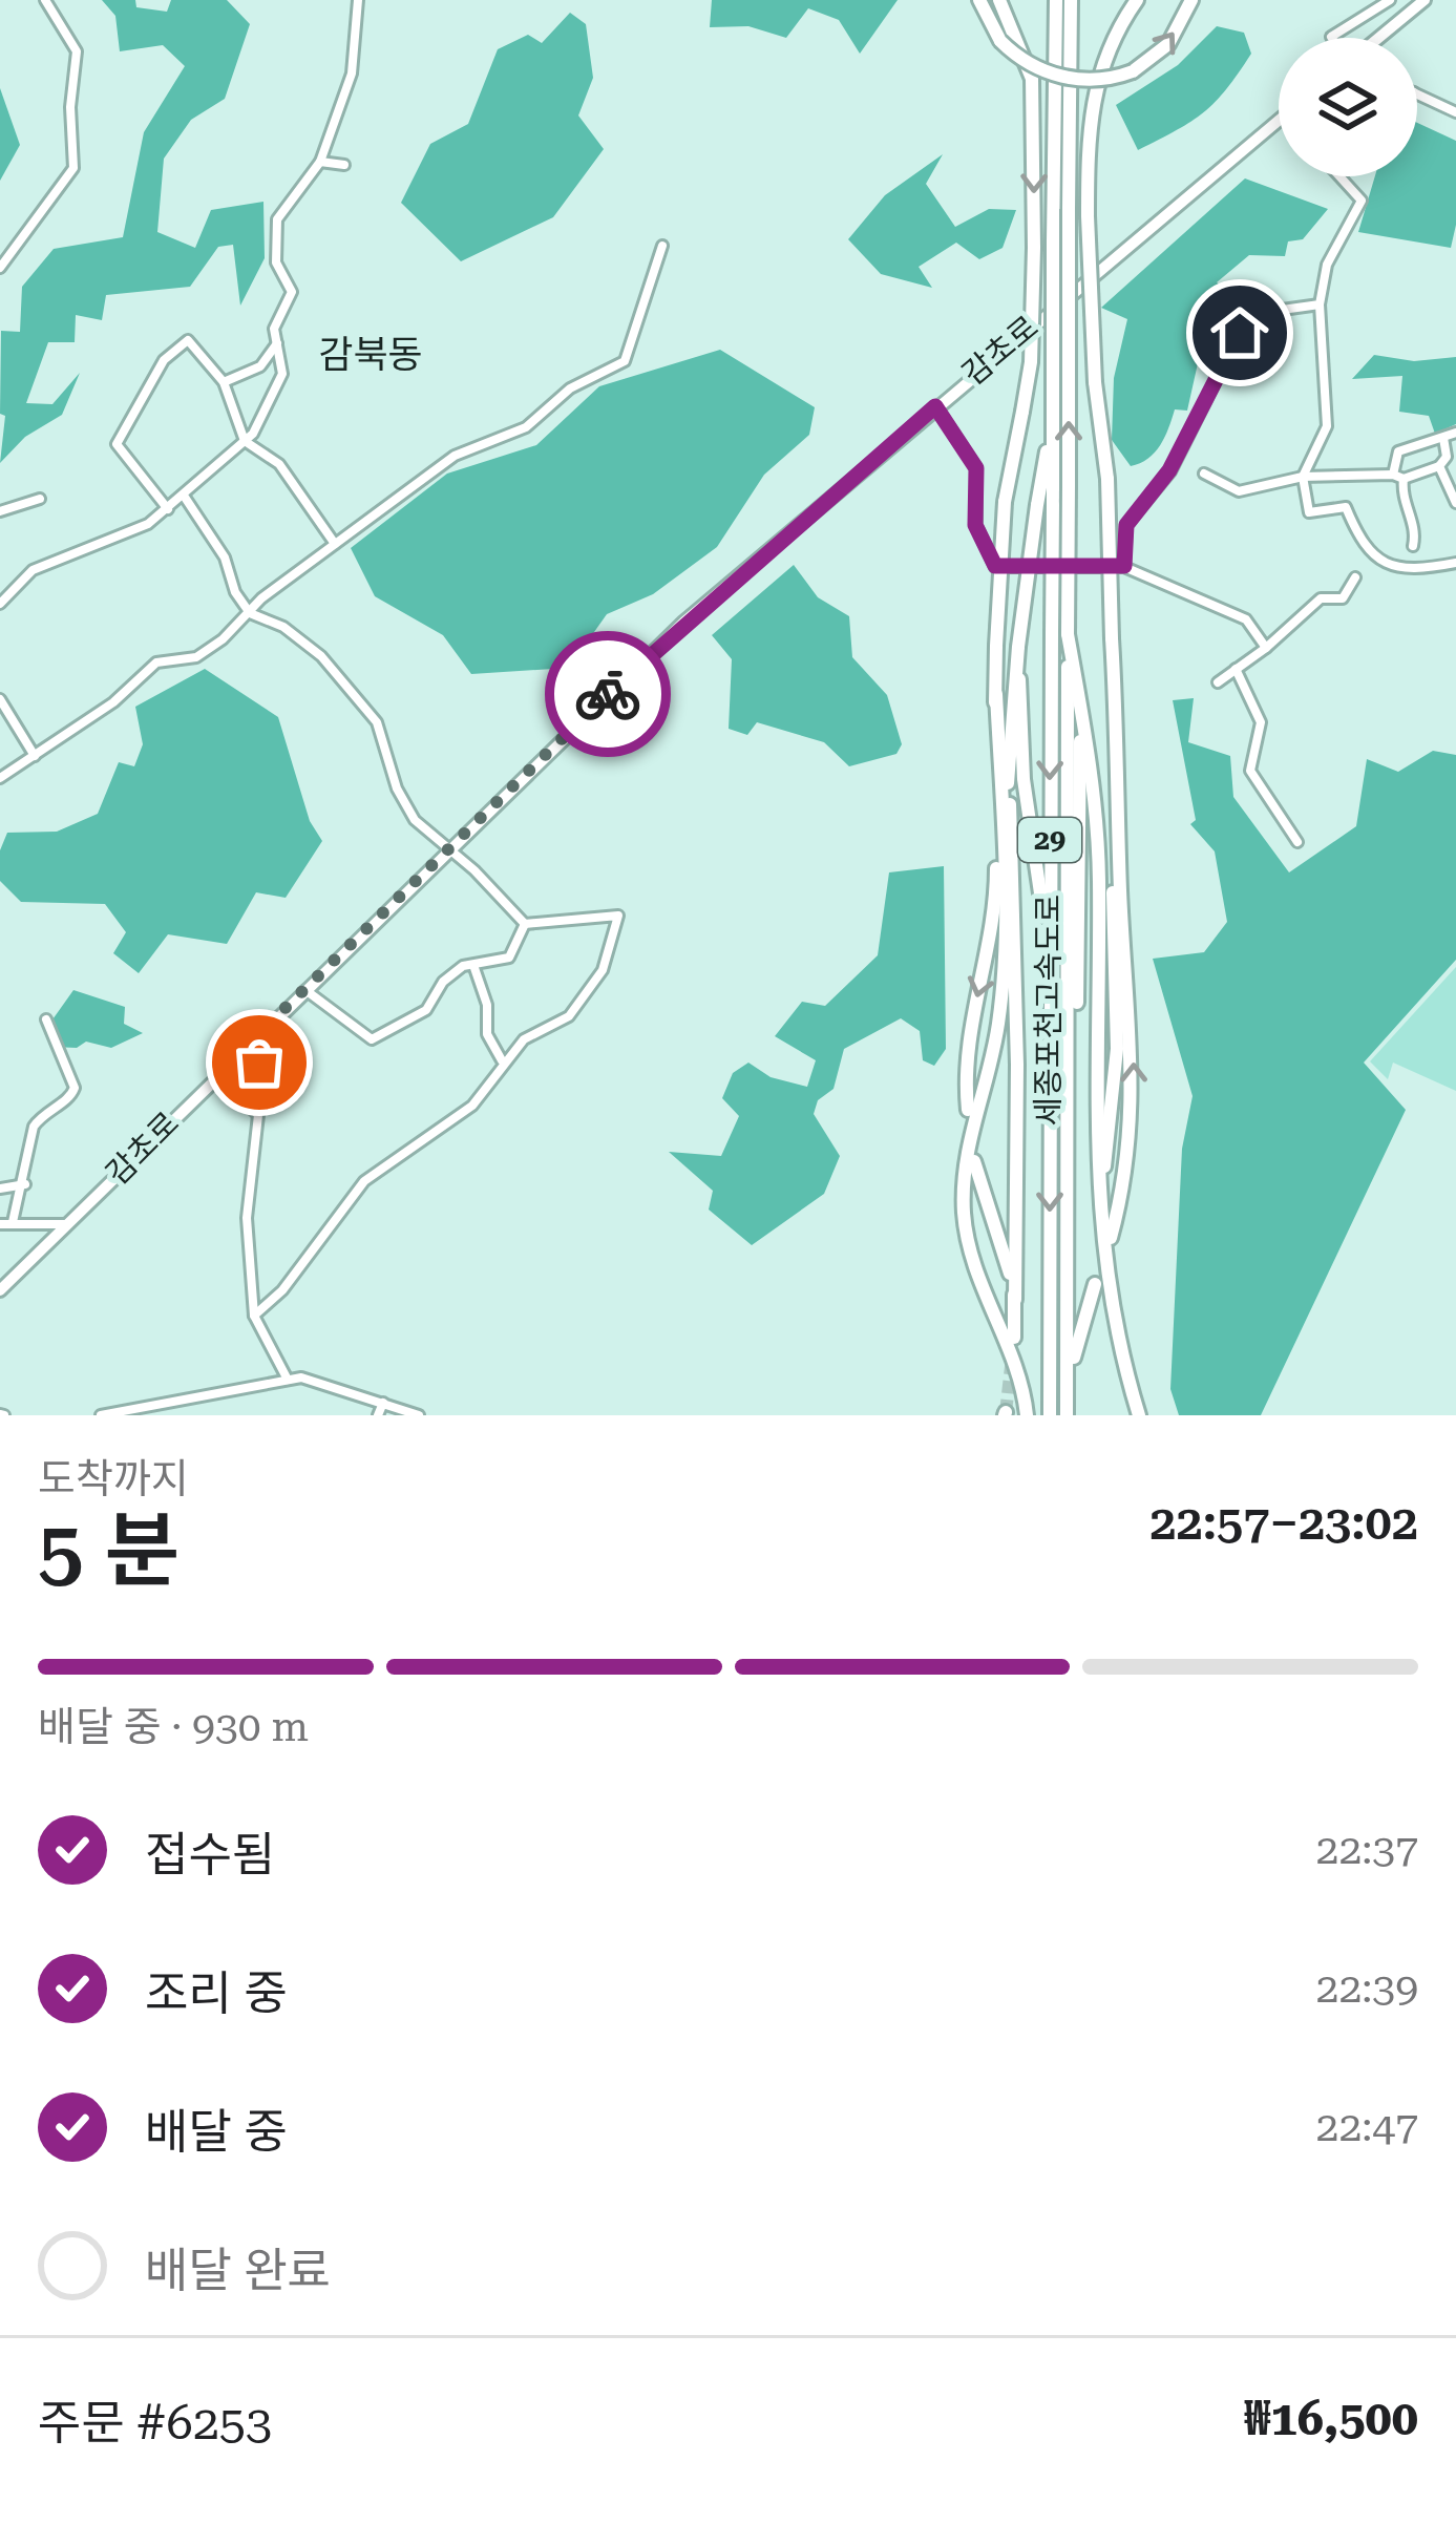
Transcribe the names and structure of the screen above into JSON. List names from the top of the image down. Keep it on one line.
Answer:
{"streets":{"highway":["29","세종포천고속도로"],"main road":["감초로"]},"districts":["감북동"],"page":{"heading":["5 분","도착까지","22:57–23:02"],"panel":["주문 #6253","₩16,500"],"bar":"배달 중 · 930 m","list":[["접수됨","22:37"],["조리 중","22:39"],["배달 중","22:47"],"배달 완료"]}}
